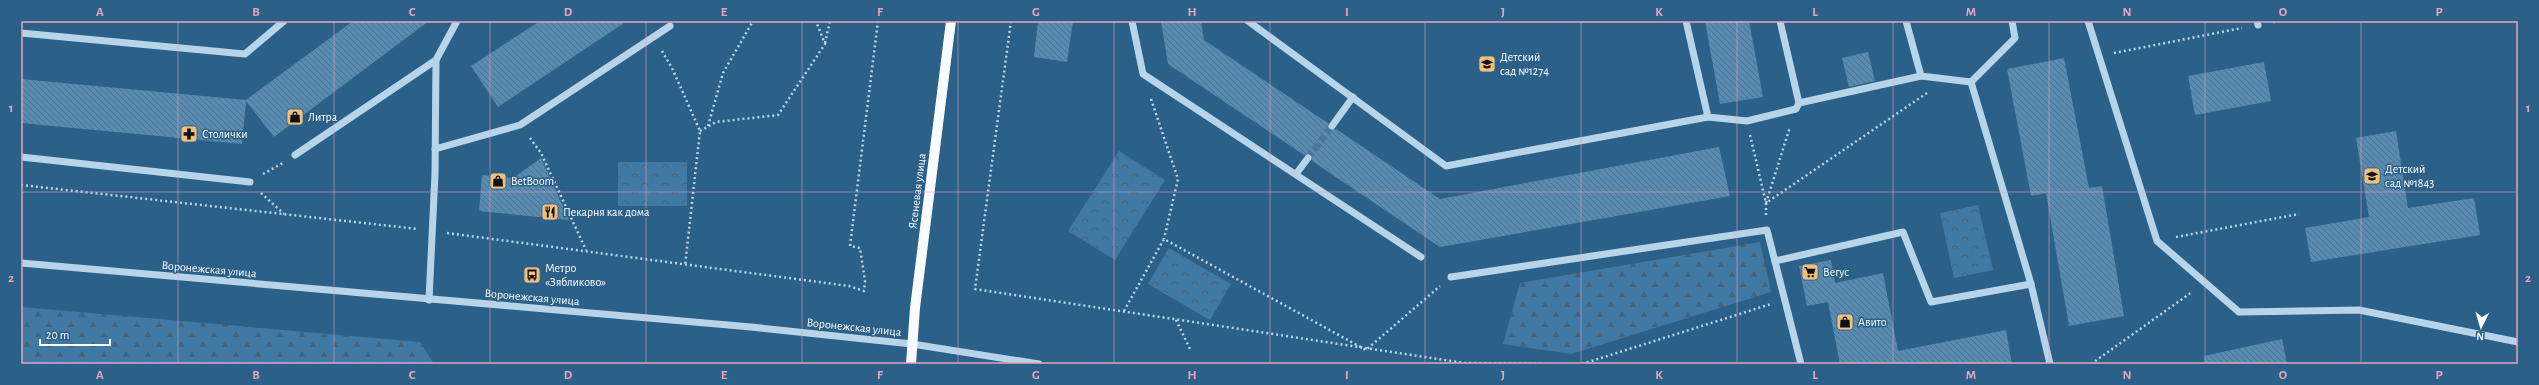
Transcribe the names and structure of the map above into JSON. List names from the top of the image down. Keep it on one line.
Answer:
{"streets":{"main road":["Ясеневая улица"],"street":["Воронежская улица"]},"crossings":[["Ясеневая улица","Воронежская улица"]],"places":{"school or university":["Детский сад №1274","Детский сад №1843"],"shop":["Литра","BetBoom","Авито"],"pharmacy":["Столички"],"restaurant":["Пекарня как дома"],"supermarket":["Вегус"],"bus stop":["Метро «Зябликово»"]},"scale_bar":"20 m","north":"bottom","grid":{"columns":["A","B","C","D","E","F","G","H","I","J","K","L","M","N","O","P"],"rows":["1","2"]}}
